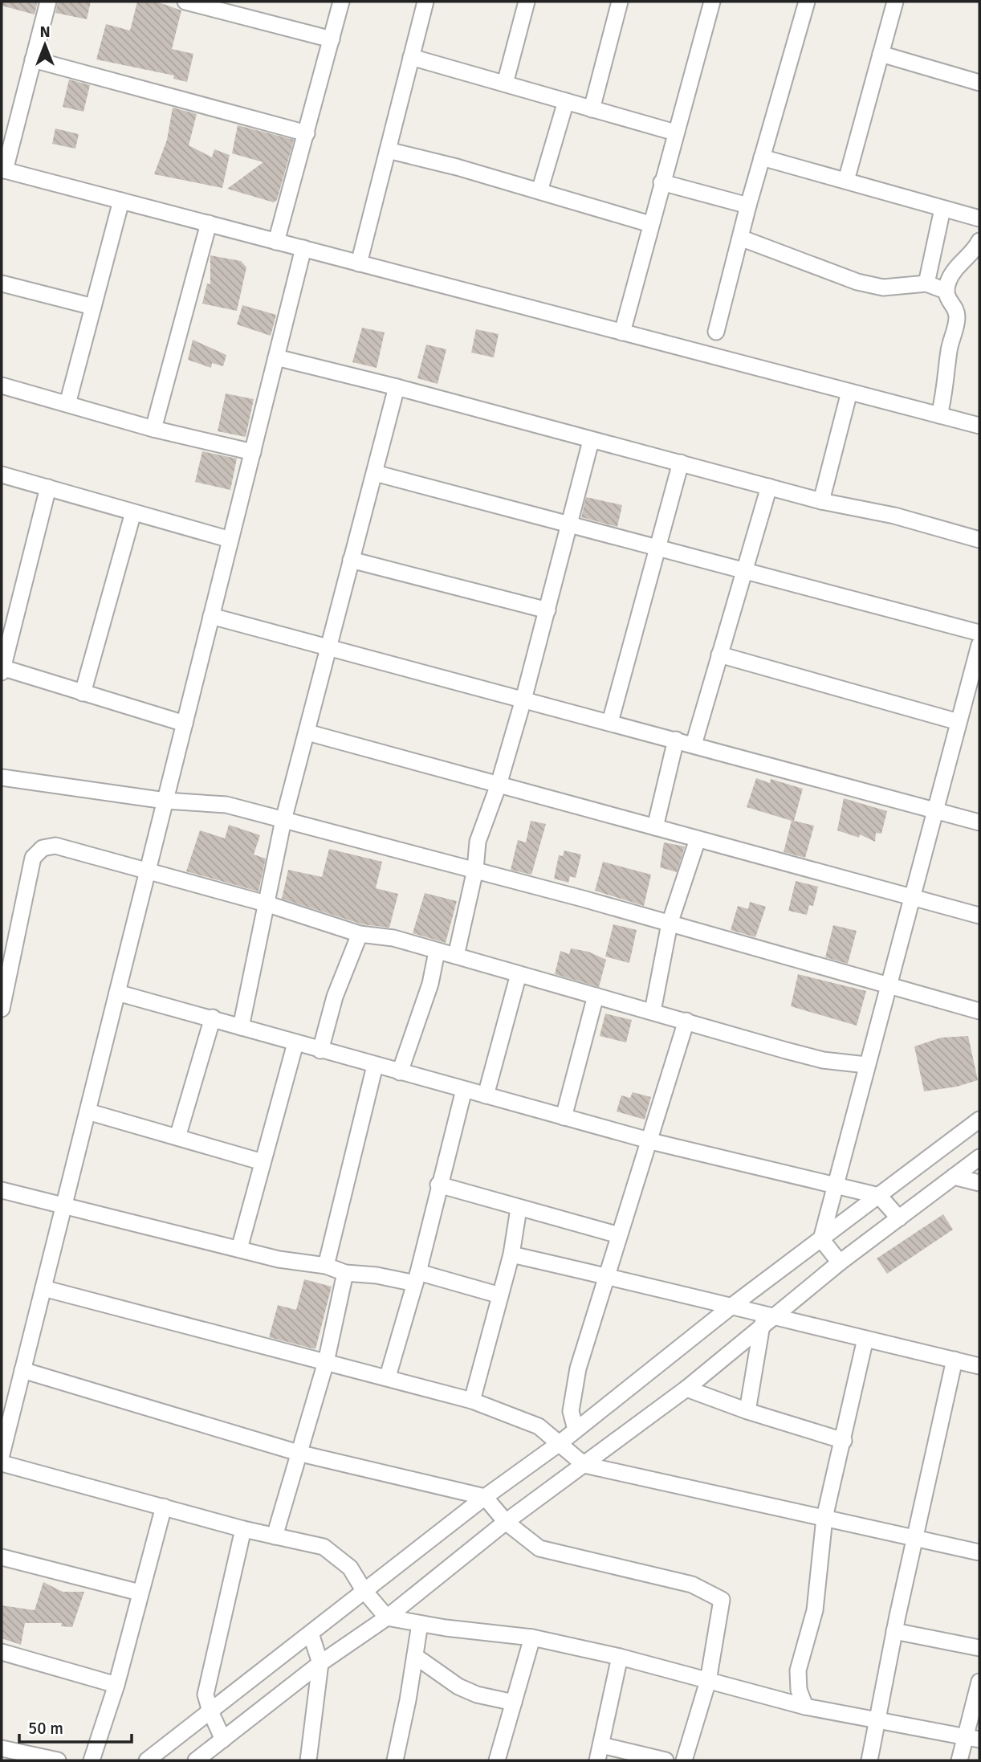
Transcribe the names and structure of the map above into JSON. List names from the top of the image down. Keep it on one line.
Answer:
{"scale_bar":"50 m","north":"top"}
